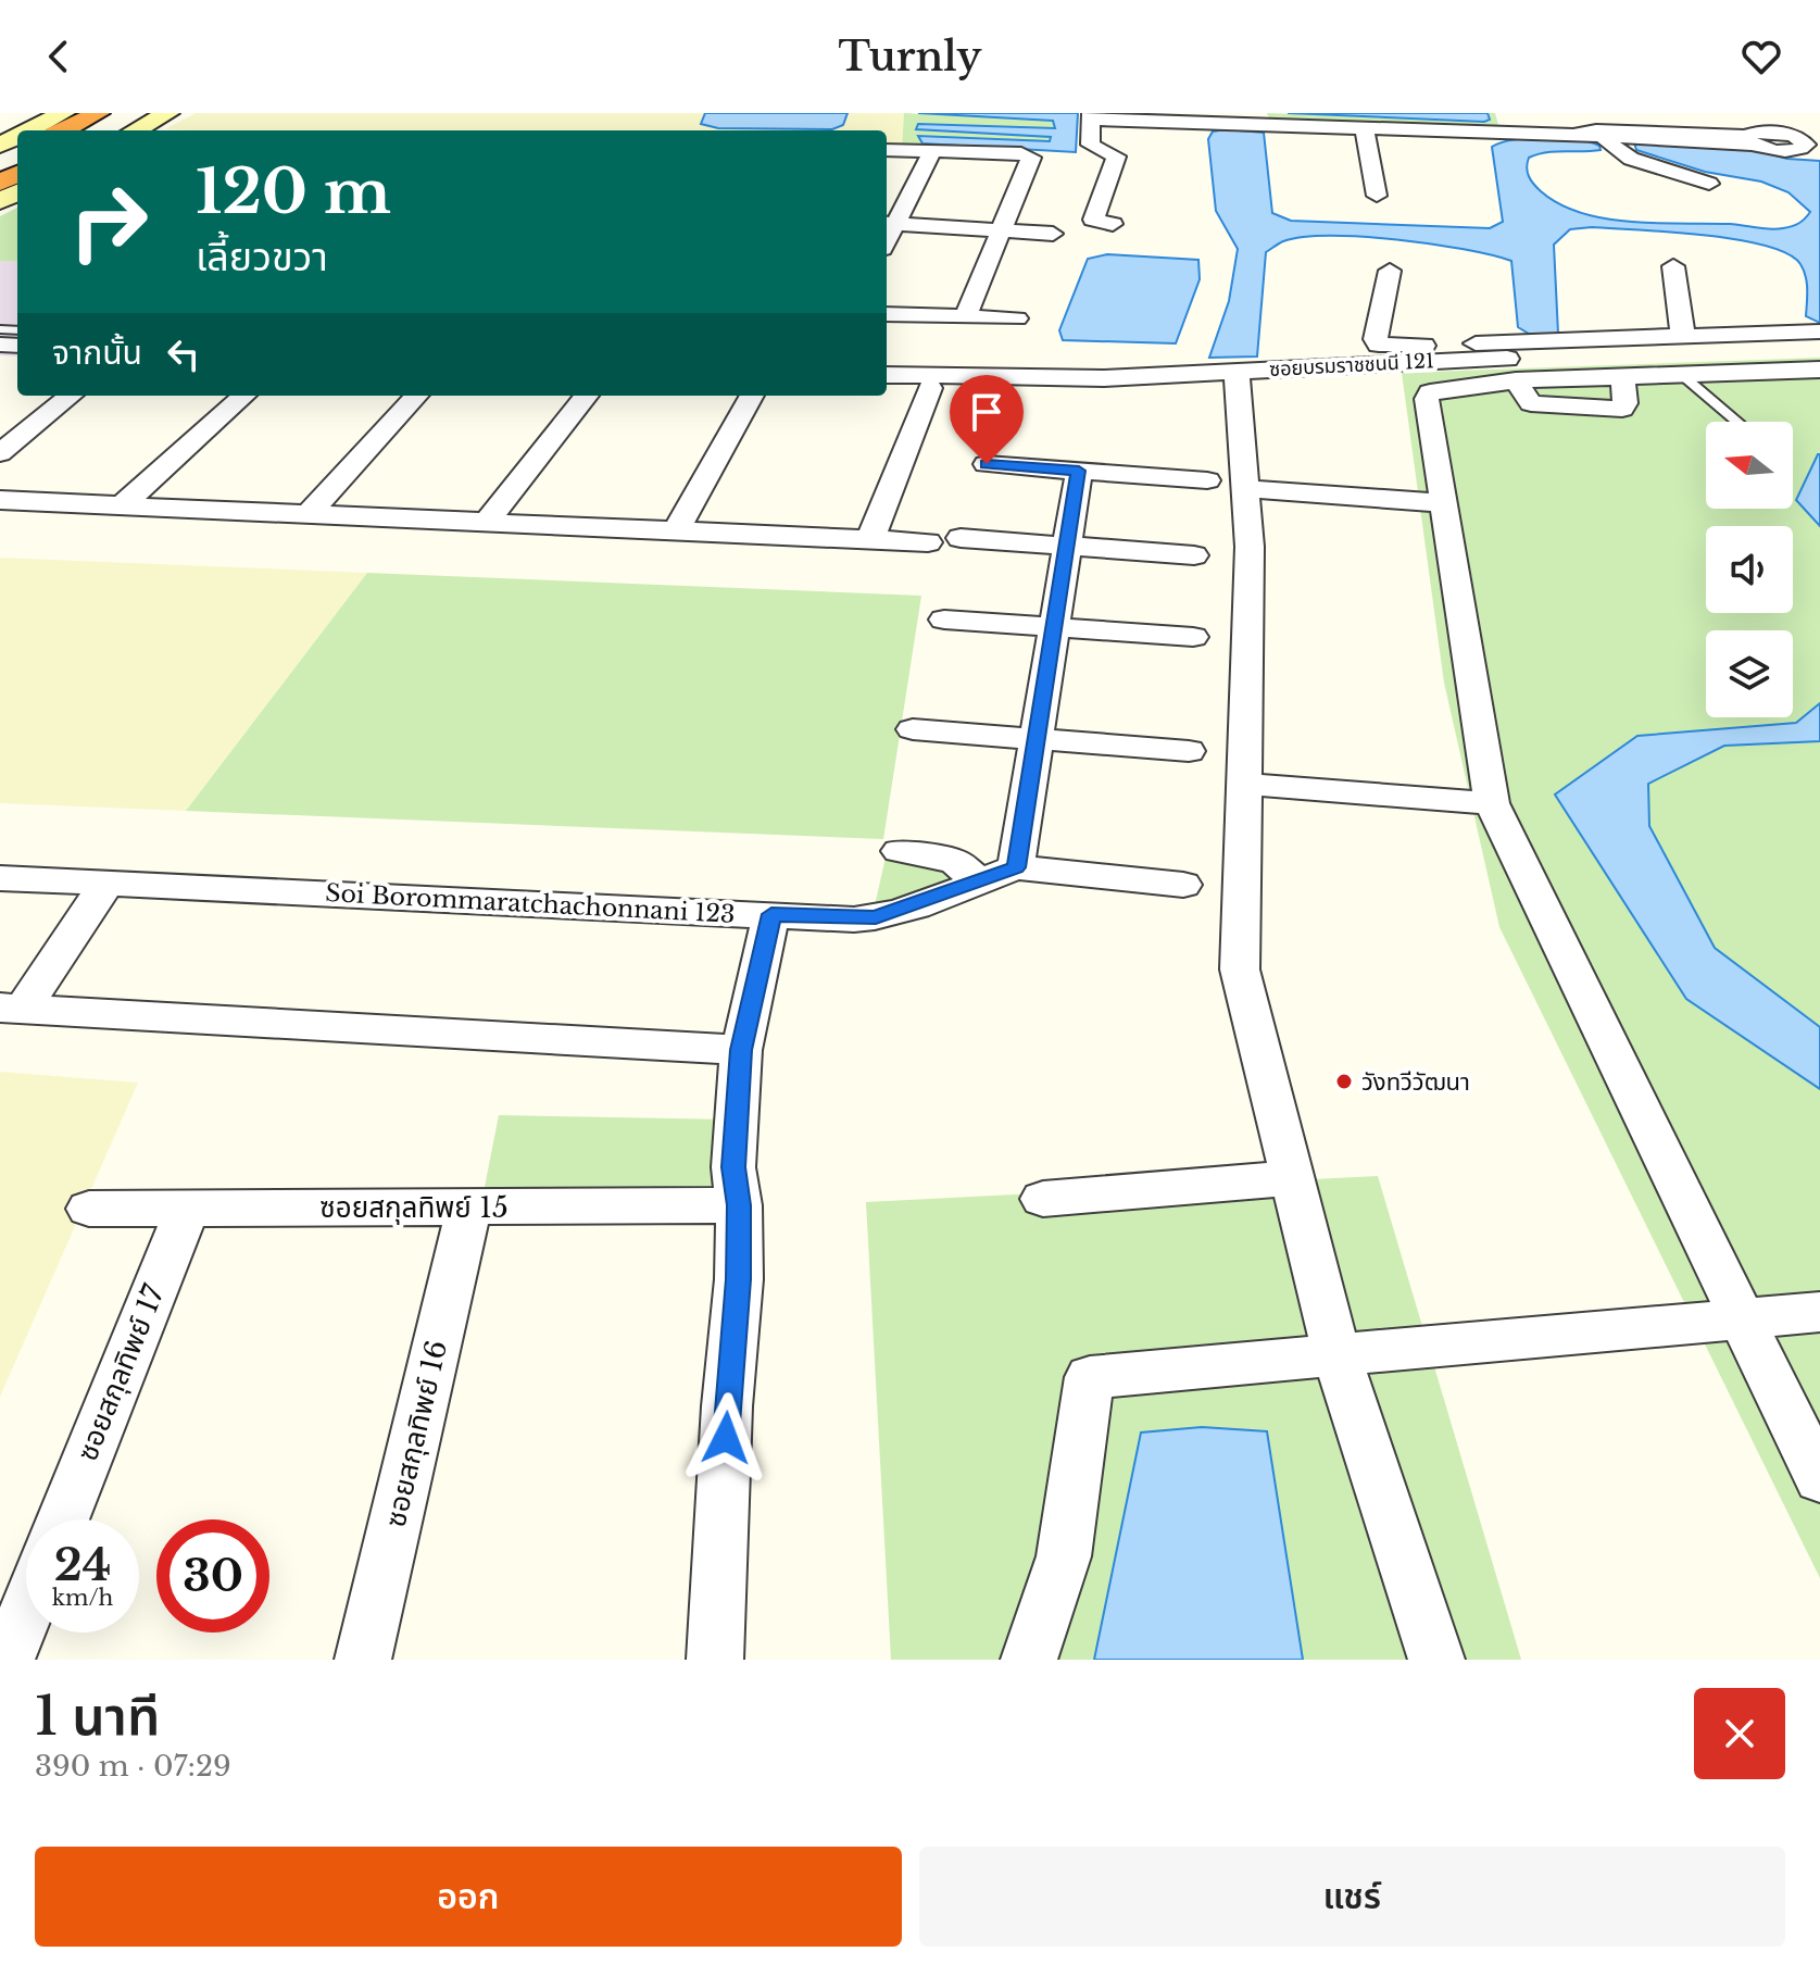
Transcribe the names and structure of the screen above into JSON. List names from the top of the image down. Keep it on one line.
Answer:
{"streets":{"street":["ซอยบรมราชชนนี 121","Soi Borommaratchachonnani 123","ซอยสกุลทิพย์ 15","ซอยสกุลทิพย์ 17","ซอยสกุลทิพย์ 16"]},"crossings":[["ซอยสกุลทิพย์ 15","ซอยสกุลทิพย์ 17"],["ซอยสกุลทิพย์ 15","ซอยสกุลทิพย์ 16"]],"places":["วังทวีวัฒนา"],"north":"left","page":{"header":"Turnly","turn":["120 m","เลี้ยวขวา"],"then":"จากนั้น","speed":"24 km/h","limit":"30","heading":["1 นาที","390 m · 07:29"],"buttons":["ออก","แชร์"]}}
